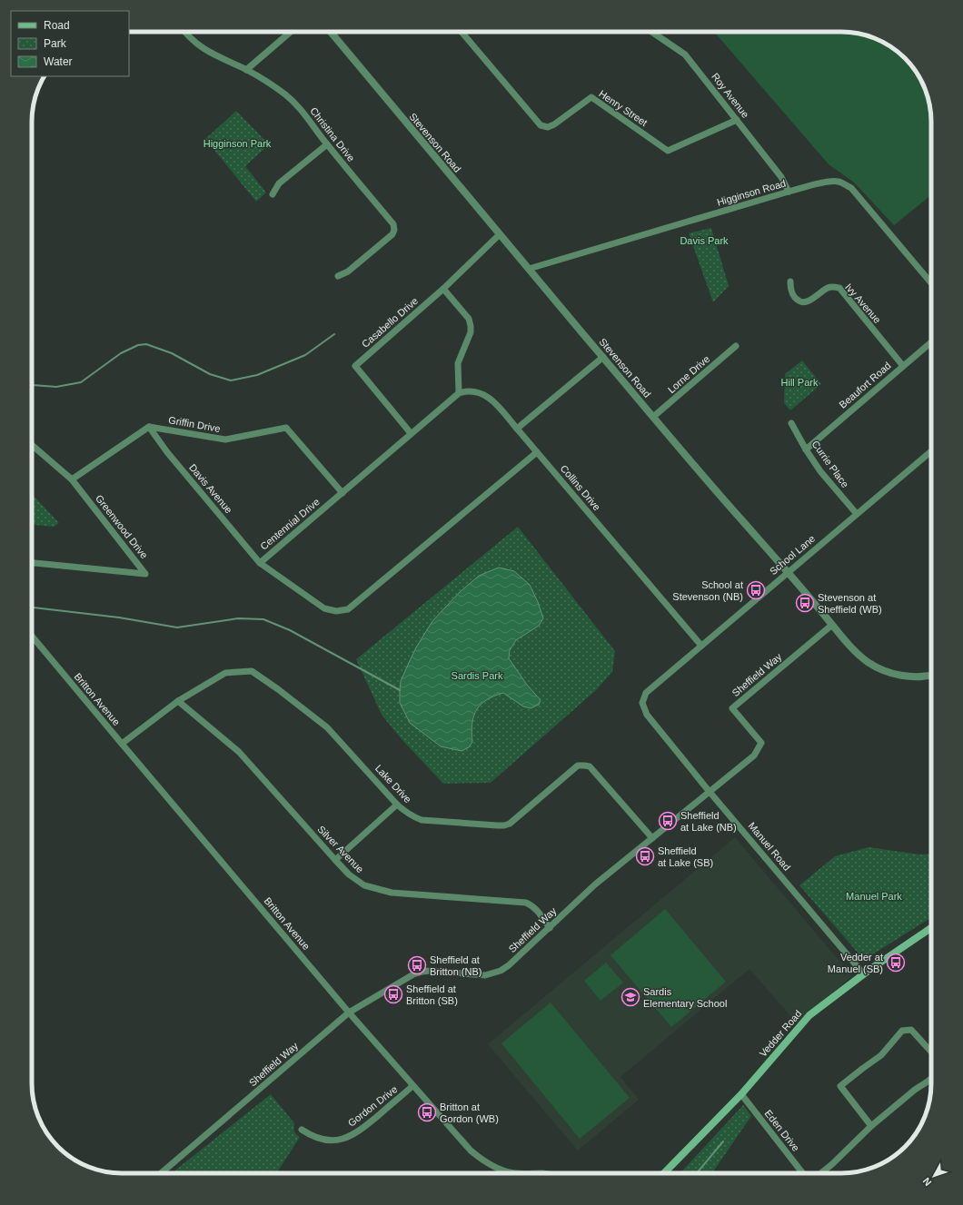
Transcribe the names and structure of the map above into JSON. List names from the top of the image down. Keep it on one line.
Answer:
{"streets":{"main road":["Vedder Road"],"street":["Roy Avenue","Henry Street","Christina Drive","Stevenson Road","Higginson Road","Ivy Avenue","Casabello Drive","Lorne Drive","Beaufort Road","Griffin Drive","Currie Place","Collins Drive","Davis Avenue","Centennial Drive","Greenwood Drive","School Lane","Sheffield Way","Britton Avenue","Lake Drive","Manuel Road","Silver Avenue","Gordon Drive","Eden Drive"]},"crossings":[["Roy Avenue","Henry Street"],["Roy Avenue","Higginson Road"],["Stevenson Road","Higginson Road"],["Stevenson Road","Casabello Drive"],["Stevenson Road","Lorne Drive"],["Stevenson Road","School Lane"],["Stevenson Road","Sheffield Way"],["Ivy Avenue","Beaufort Road"],["Casabello Drive","Centennial Drive"],["Beaufort Road","Currie Place"],["Griffin Drive","Davis Avenue"],["Griffin Drive","Centennial Drive"],["Currie Place","School Lane"],["Collins Drive","Centennial Drive"],["Collins Drive","School Lane"],["Davis Avenue","Centennial Drive"],["School Lane","Manuel Road"],["Sheffield Way","Britton Avenue"],["Sheffield Way","Lake Drive"],["Sheffield Way","Manuel Road"],["Sheffield Way","Silver Avenue"],["Britton Avenue","Lake Drive"],["Britton Avenue","Gordon Drive"],["Lake Drive","Silver Avenue"],["Manuel Road","Vedder Road"],["Vedder Road","Eden Drive"]],"parks":["Higginson Park","Davis Park","Hill Park","Sardis Park","Manuel Park"],"places":{"bus stop":["School at Stevenson (NB)","Stevenson at Sheffield (WB)","Sheffield at Lake (NB)","Sheffield at Lake (SB)","Vedder at Manuel (SB)","Sheffield at Britton (NB)","Sheffield at Britton (SB)","Britton at Gordon (WB)"],"school or university":["Sardis Elementary School"]},"legend":["Road","Park","Water"],"north":"bottom left"}
